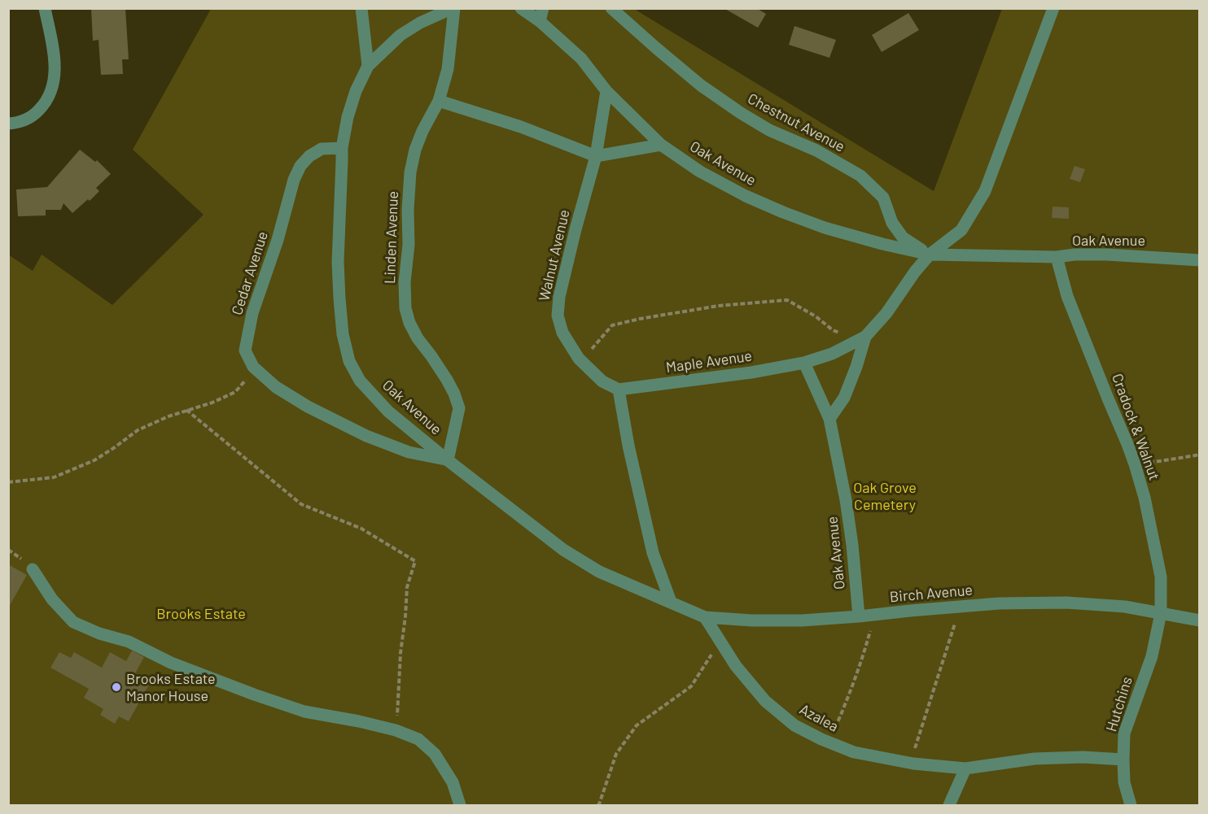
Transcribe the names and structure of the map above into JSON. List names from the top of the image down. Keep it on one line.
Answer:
{"streets":{"street":["Chestnut Avenue","Oak Avenue","Linden Avenue","Walnut Avenue","Cedar Avenue","Maple Avenue","Cradock & Walnut","Birch Avenue","Hutchins","Azalea"]},"crossings":[["Chestnut Avenue","Oak Avenue"],["Oak Avenue","Linden Avenue"],["Oak Avenue","Walnut Avenue"],["Oak Avenue","Cedar Avenue"],["Oak Avenue","Cradock & Walnut"],["Oak Avenue","Birch Avenue"],["Oak Avenue","Azalea"],["Walnut Avenue","Maple Avenue"],["Cradock & Walnut","Birch Avenue"],["Cradock & Walnut","Hutchins"],["Birch Avenue","Hutchins"],["Birch Avenue","Azalea"],["Hutchins","Azalea"]],"parks":["Oak Grove Cemetery","Brooks Estate"],"places":["Brooks Estate Manor House"]}
